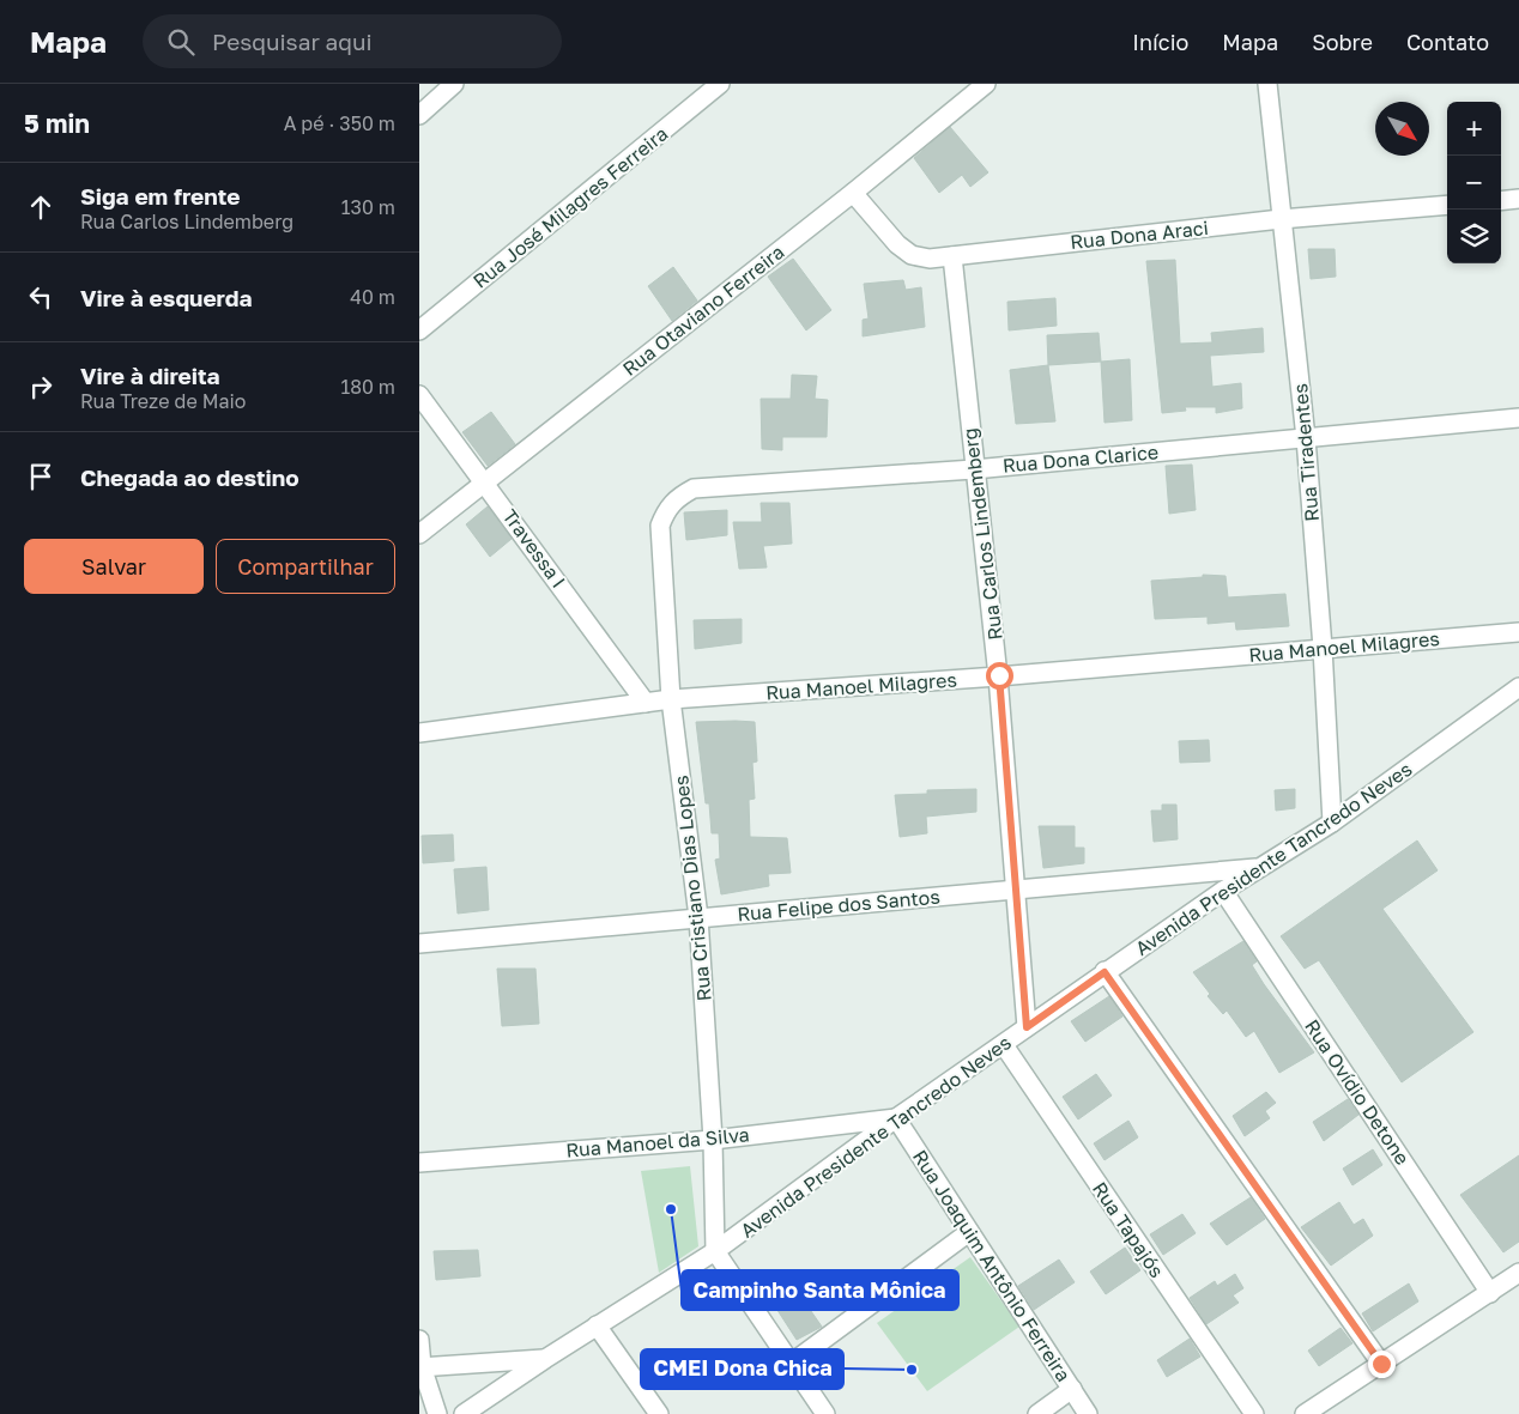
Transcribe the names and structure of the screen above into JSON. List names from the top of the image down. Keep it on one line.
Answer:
{"streets":{"street":["Rua José Milagres Ferreira","Rua Dona Araci","Rua Otaviano Ferreira","Rua Tiradentes","Rua Dona Clarice","Rua Carlos Lindemberg","Travessa I","Rua Manoel Milagres","Avenida Presidente Tancredo Neves","Rua Cristiano Dias Lopes","Rua Felipe dos Santos","Rua Ovídio Detone","Rua Manoel da Silva","Rua Tapajós","Rua Joaquim Antônio Ferreira"]},"crossings":[["Rua Dona Araci","Rua Otaviano Ferreira"],["Rua Dona Araci","Rua Tiradentes"],["Rua Dona Araci","Rua Carlos Lindemberg"],["Rua Otaviano Ferreira","Travessa I"],["Rua Tiradentes","Rua Dona Clarice"],["Rua Tiradentes","Rua Manoel Milagres"],["Rua Tiradentes","Avenida Presidente Tancredo Neves"],["Rua Dona Clarice","Rua Carlos Lindemberg"],["Rua Dona Clarice","Rua Cristiano Dias Lopes"],["Rua Carlos Lindemberg","Rua Manoel Milagres"],["Rua Carlos Lindemberg","Avenida Presidente Tancredo Neves"],["Rua Carlos Lindemberg","Rua Felipe dos Santos"],["Travessa I","Rua Manoel Milagres"],["Rua Manoel Milagres","Rua Cristiano Dias Lopes"],["Avenida Presidente Tancredo Neves","Rua Cristiano Dias Lopes"],["Avenida Presidente Tancredo Neves","Rua Felipe dos Santos"],["Avenida Presidente Tancredo Neves","Rua Ovídio Detone"],["Avenida Presidente Tancredo Neves","Rua Manoel da Silva"],["Avenida Presidente Tancredo Neves","Rua Tapajós"],["Avenida Presidente Tancredo Neves","Rua Joaquim Antônio Ferreira"],["Rua Cristiano Dias Lopes","Rua Felipe dos Santos"],["Rua Cristiano Dias Lopes","Rua Manoel da Silva"],["Rua Manoel da Silva","Rua Joaquim Antônio Ferreira"]],"places":["Campinho Santa Mônica","CMEI Dona Chica"],"north":"bottom right","page":{"header":"Mapa","search":"Pesquisar aqui","nav":["Início","Mapa","Sobre","Contato"],"heading":["5 min","A pé · 350 m"],"map_buttons":["+","−"],"list":[["Siga em frente","Rua Carlos Lindemberg","130 m"],["Vire à esquerda","40 m"],["Vire à direita","Rua Treze de Maio","180 m"],"Chegada ao destino"],"buttons":["Salvar","Compartilhar"]}}
